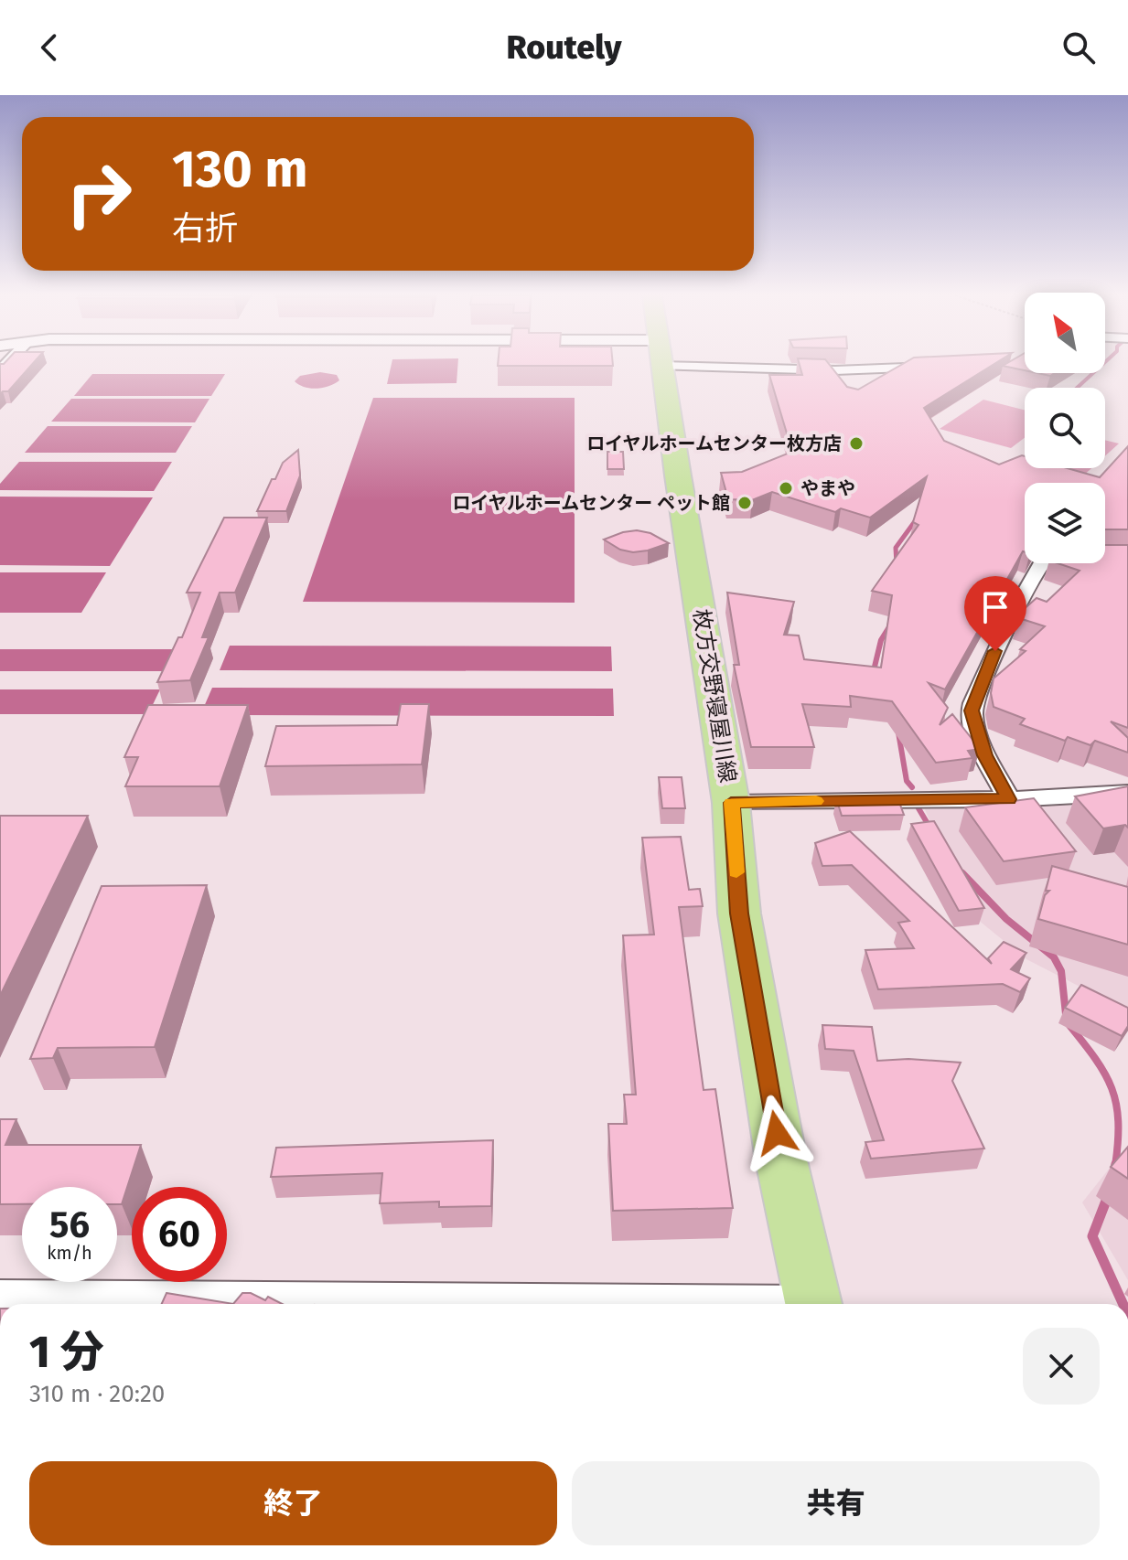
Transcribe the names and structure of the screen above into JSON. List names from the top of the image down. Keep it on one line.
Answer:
{"streets":{"main road":["枚方交野寝屋川線"]},"places":["ロイヤルホームセンター枚方店","やまや","ロイヤルホームセンター ペット館"],"north":"top left","page":{"header":"Routely","turn":["130 m","右折"],"speed":"56 km/h","limit":"60","heading":["1 分","310 m · 20:20"],"buttons":["終了","共有"]}}
